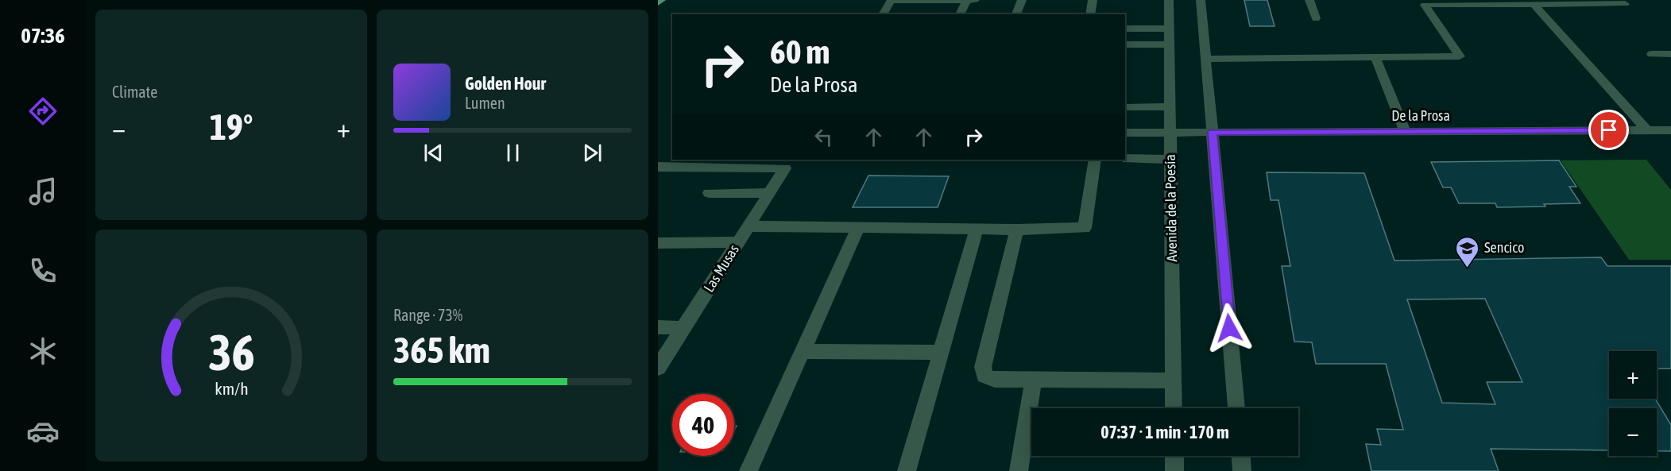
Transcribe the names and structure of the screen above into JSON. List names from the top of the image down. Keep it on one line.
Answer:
{"streets":{"street":["De la Prosa","Avenida de la Poesía","Las Musas"]},"crossings":[["De la Prosa","Avenida de la Poesía"]],"places":{"school or university":["Sencico"]},"page":{"tabs":"07:36","tile":["Climate",["Range · 73%","365 km"]],"turn":["60 m","De la Prosa"],"song":["Golden Hour","Lumen"],"heat":["−","19°","+"],"map_buttons":["+","−"],"limit":"40","trip":"07:37 · 1 min · 170 m","gauge":["36","km/h"]}}
